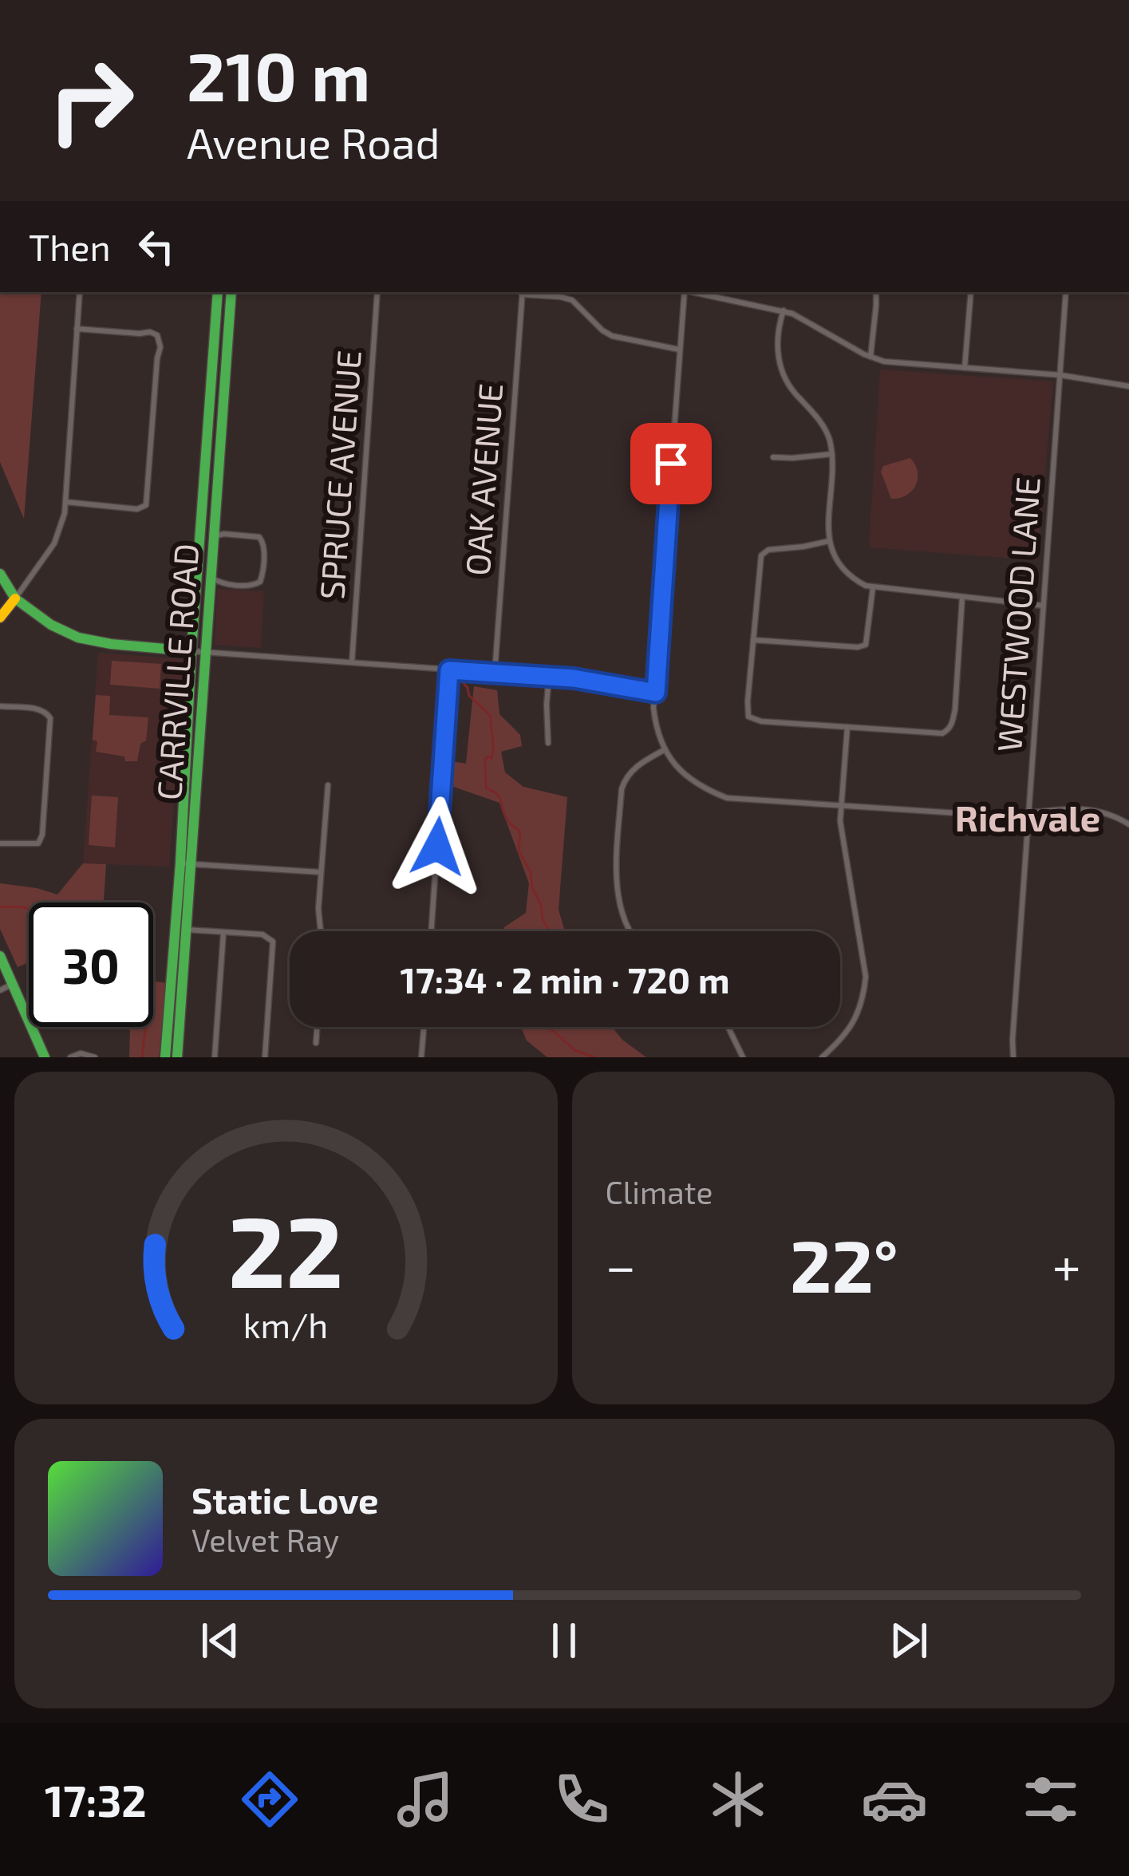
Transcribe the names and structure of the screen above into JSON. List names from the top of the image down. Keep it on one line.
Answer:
{"streets":{"main road":["CARRVILLE ROAD"],"street":["SPRUCE AVENUE","OAK AVENUE","WESTWOOD LANE"]},"districts":["Richvale"],"page":{"turn":["210 m","Avenue Road"],"then":"Then","limit":"30","trip":"17:34 · 2 min · 720 m","tile":"Climate","heat":["−","22°","+"],"song":["Static Love","Velvet Ray"],"tabs":"17:32","gauge":["22","km/h"]}}
